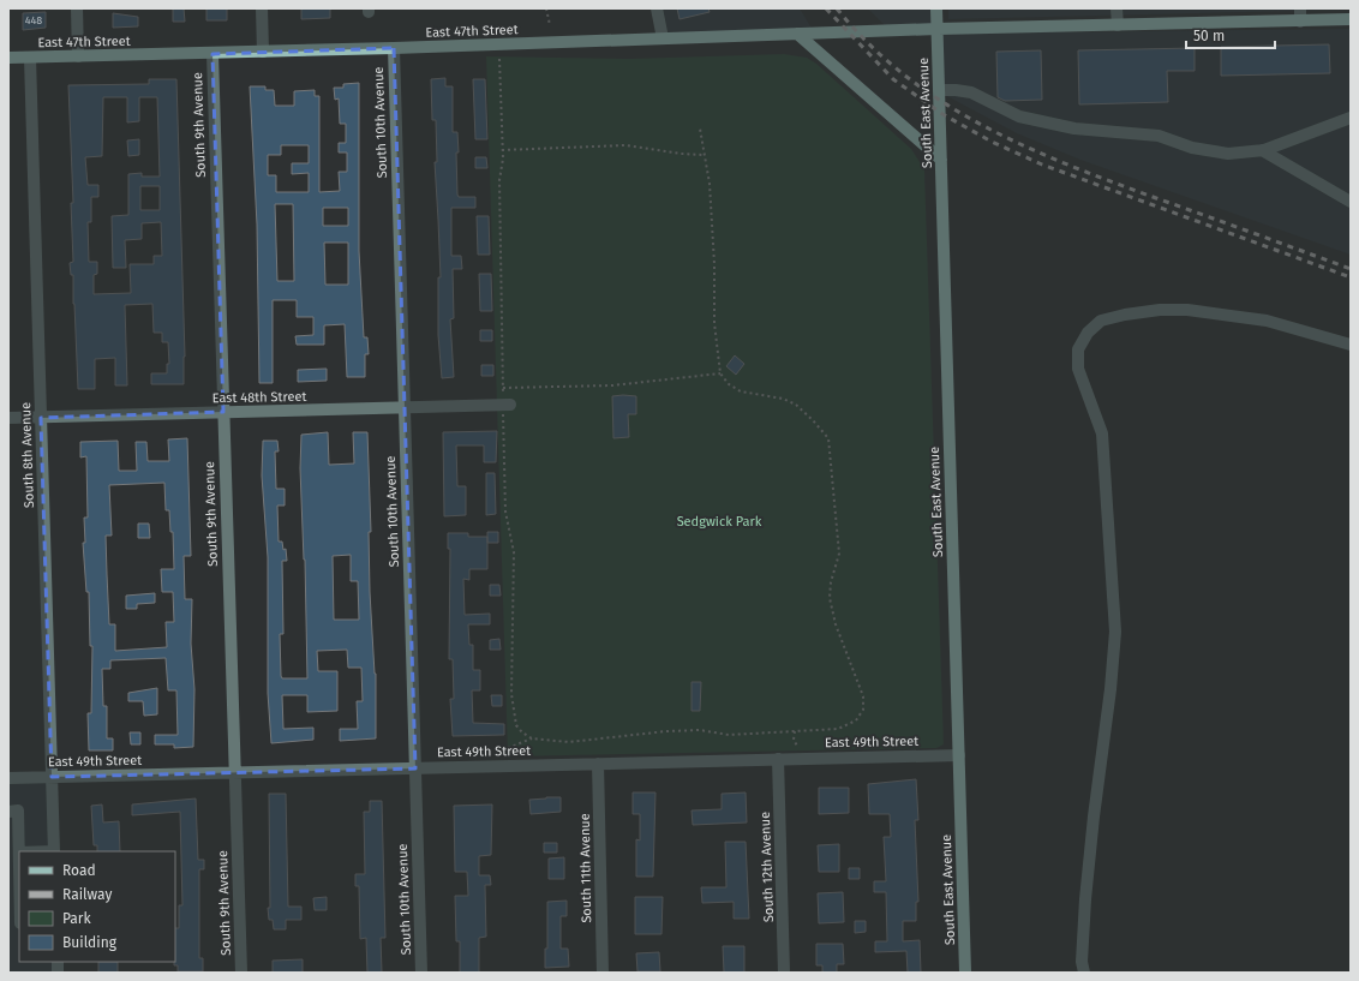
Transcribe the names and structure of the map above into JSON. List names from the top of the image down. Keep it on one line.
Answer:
{"streets":{"main road":["East 47th Street","South East Avenue"],"street":["South 10th Avenue","South 9th Avenue","East 48th Street","South 8th Avenue","East 49th Street","South 12th Avenue","South 11th Avenue"]},"crossings":[["East 47th Street","South East Avenue"],["East 47th Street","South 10th Avenue"],["East 47th Street","South 9th Avenue"],["East 47th Street","South 8th Avenue"],["South East Avenue","East 49th Street"],["South 10th Avenue","East 48th Street"],["South 10th Avenue","East 49th Street"],["South 9th Avenue","East 48th Street"],["South 9th Avenue","East 49th Street"],["East 48th Street","South 8th Avenue"],["South 8th Avenue","East 49th Street"],["East 49th Street","South 12th Avenue"],["East 49th Street","South 11th Avenue"]],"parks":["Sedgwick Park"],"house_numbers":["448"],"legend":["Road","Railway","Park","Building"],"scale_bar":"50 m"}
